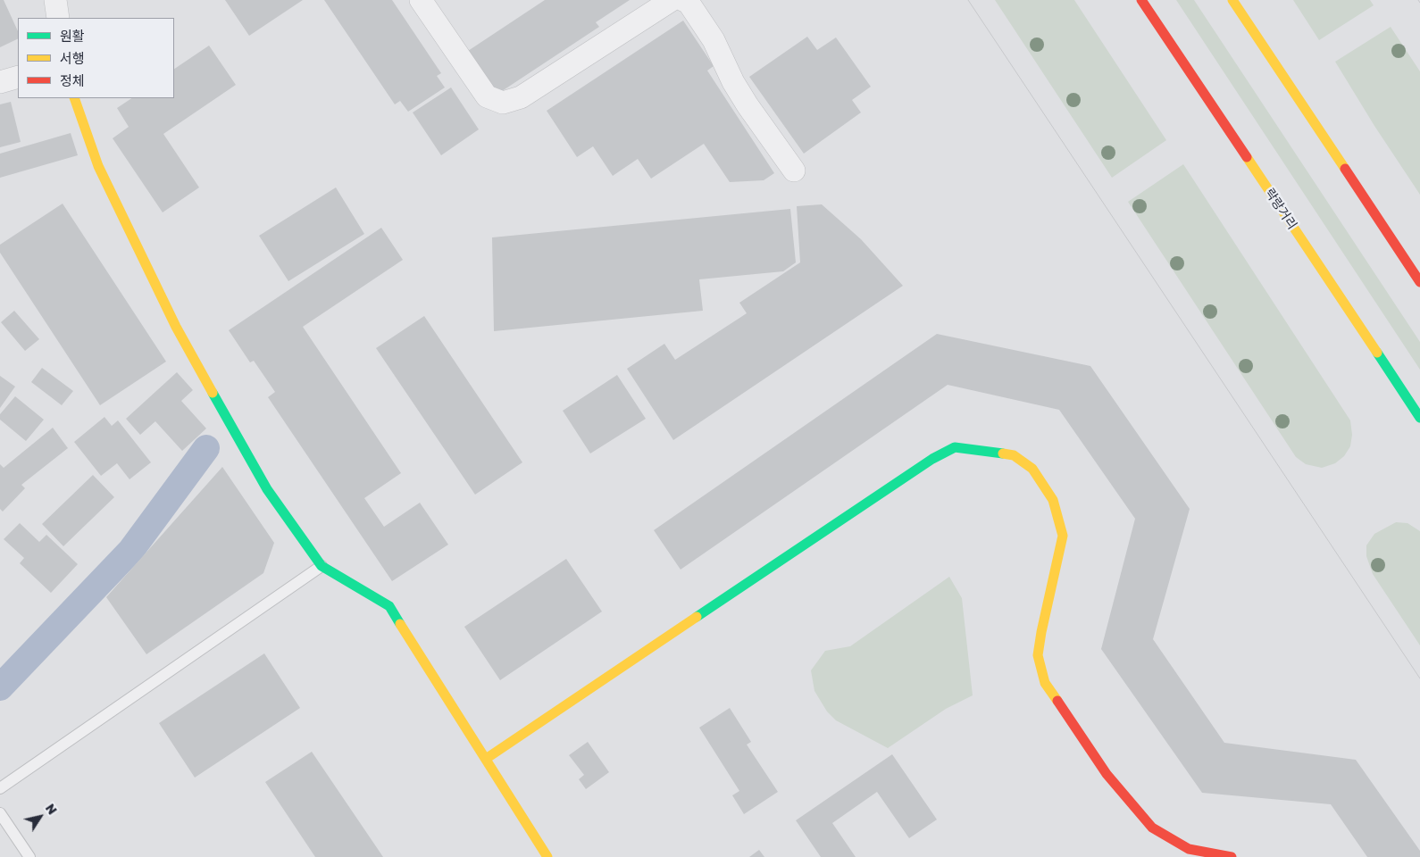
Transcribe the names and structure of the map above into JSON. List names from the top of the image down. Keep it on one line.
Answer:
{"streets":{"street":["락랑거리"]},"legend":["원활","서행","정체"],"north":"top right"}
